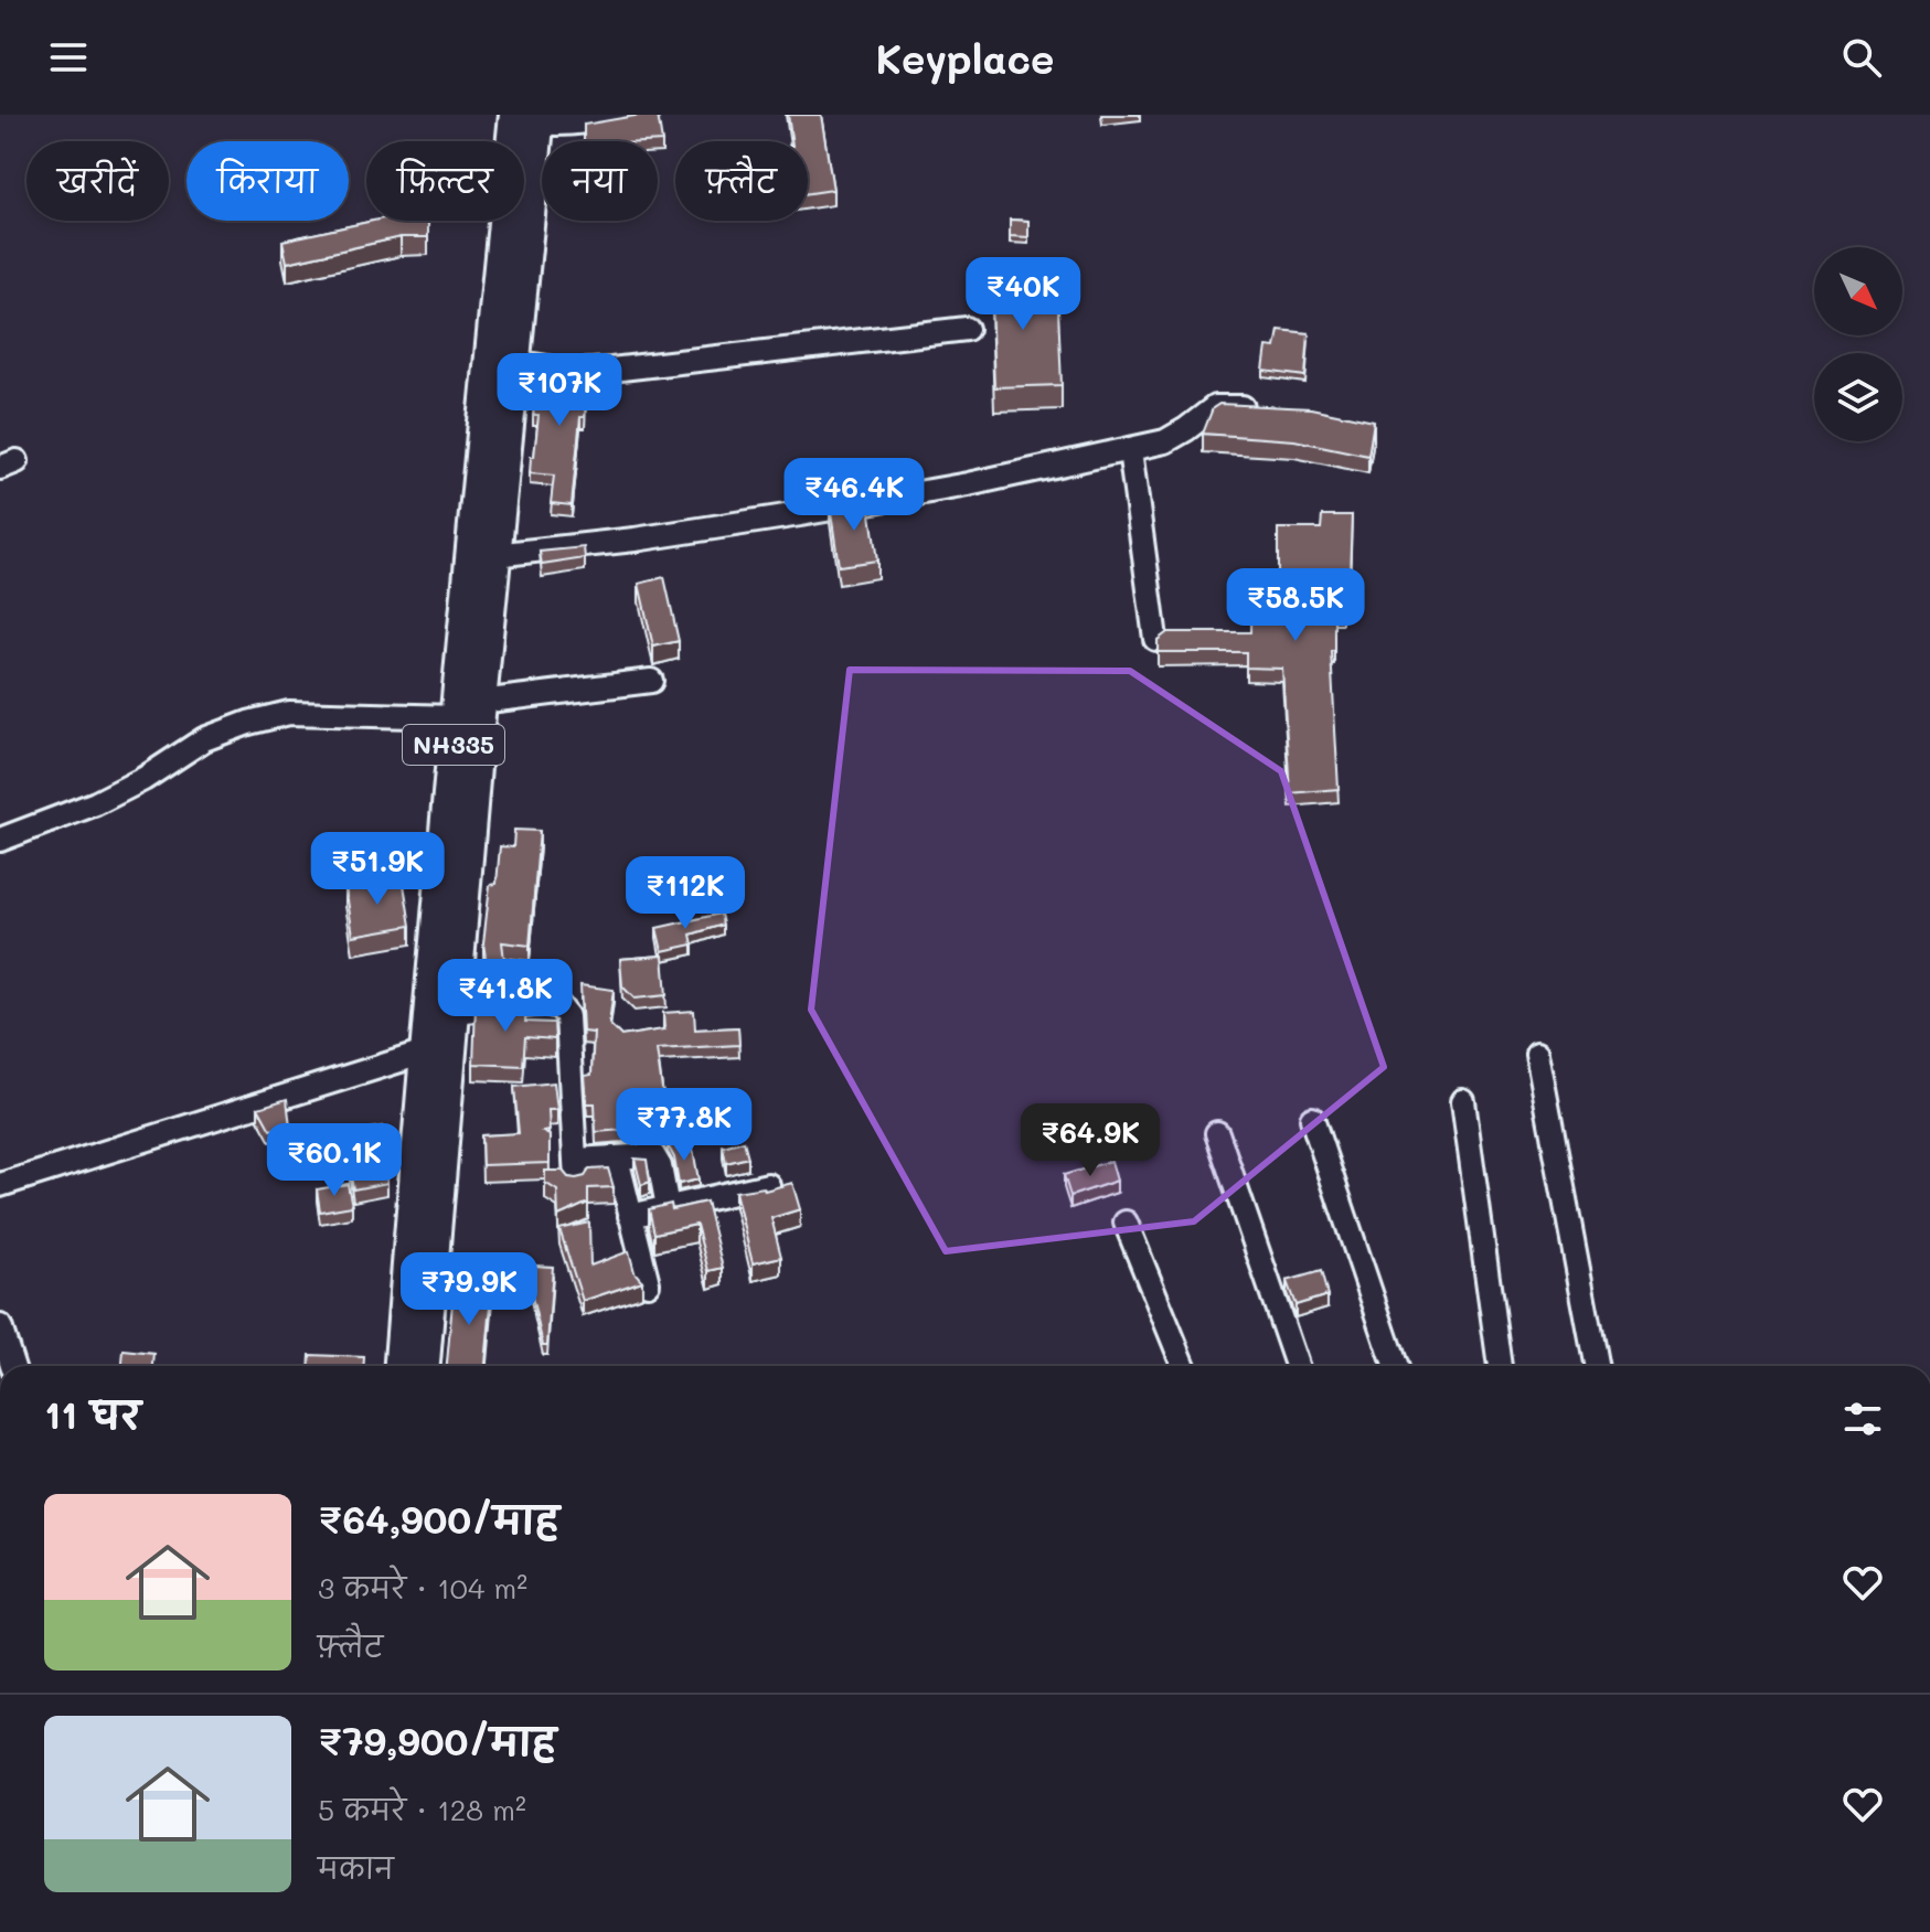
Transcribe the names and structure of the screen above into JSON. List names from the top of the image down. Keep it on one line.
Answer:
{"streets":{"highway":["NH335"]},"north":"bottom right","page":{"header":"Keyplace","chip":["खरीदें","किराया","फ़िल्टर","नया","फ़्लैट"],"price":["₹40K","₹107K","₹46.4K","₹58.5K","₹51.9K","₹112K","₹41.8K","₹77.8K","₹64.9K","₹60.1K","₹79.9K"],"heading":"11 घर","list":[{"name":"₹64,900/माह","note":"3 कमरे · 104 m² · फ़्लैट"},{"name":"₹79,900/माह","note":"5 कमरे · 128 m² · मकान"}]}}
